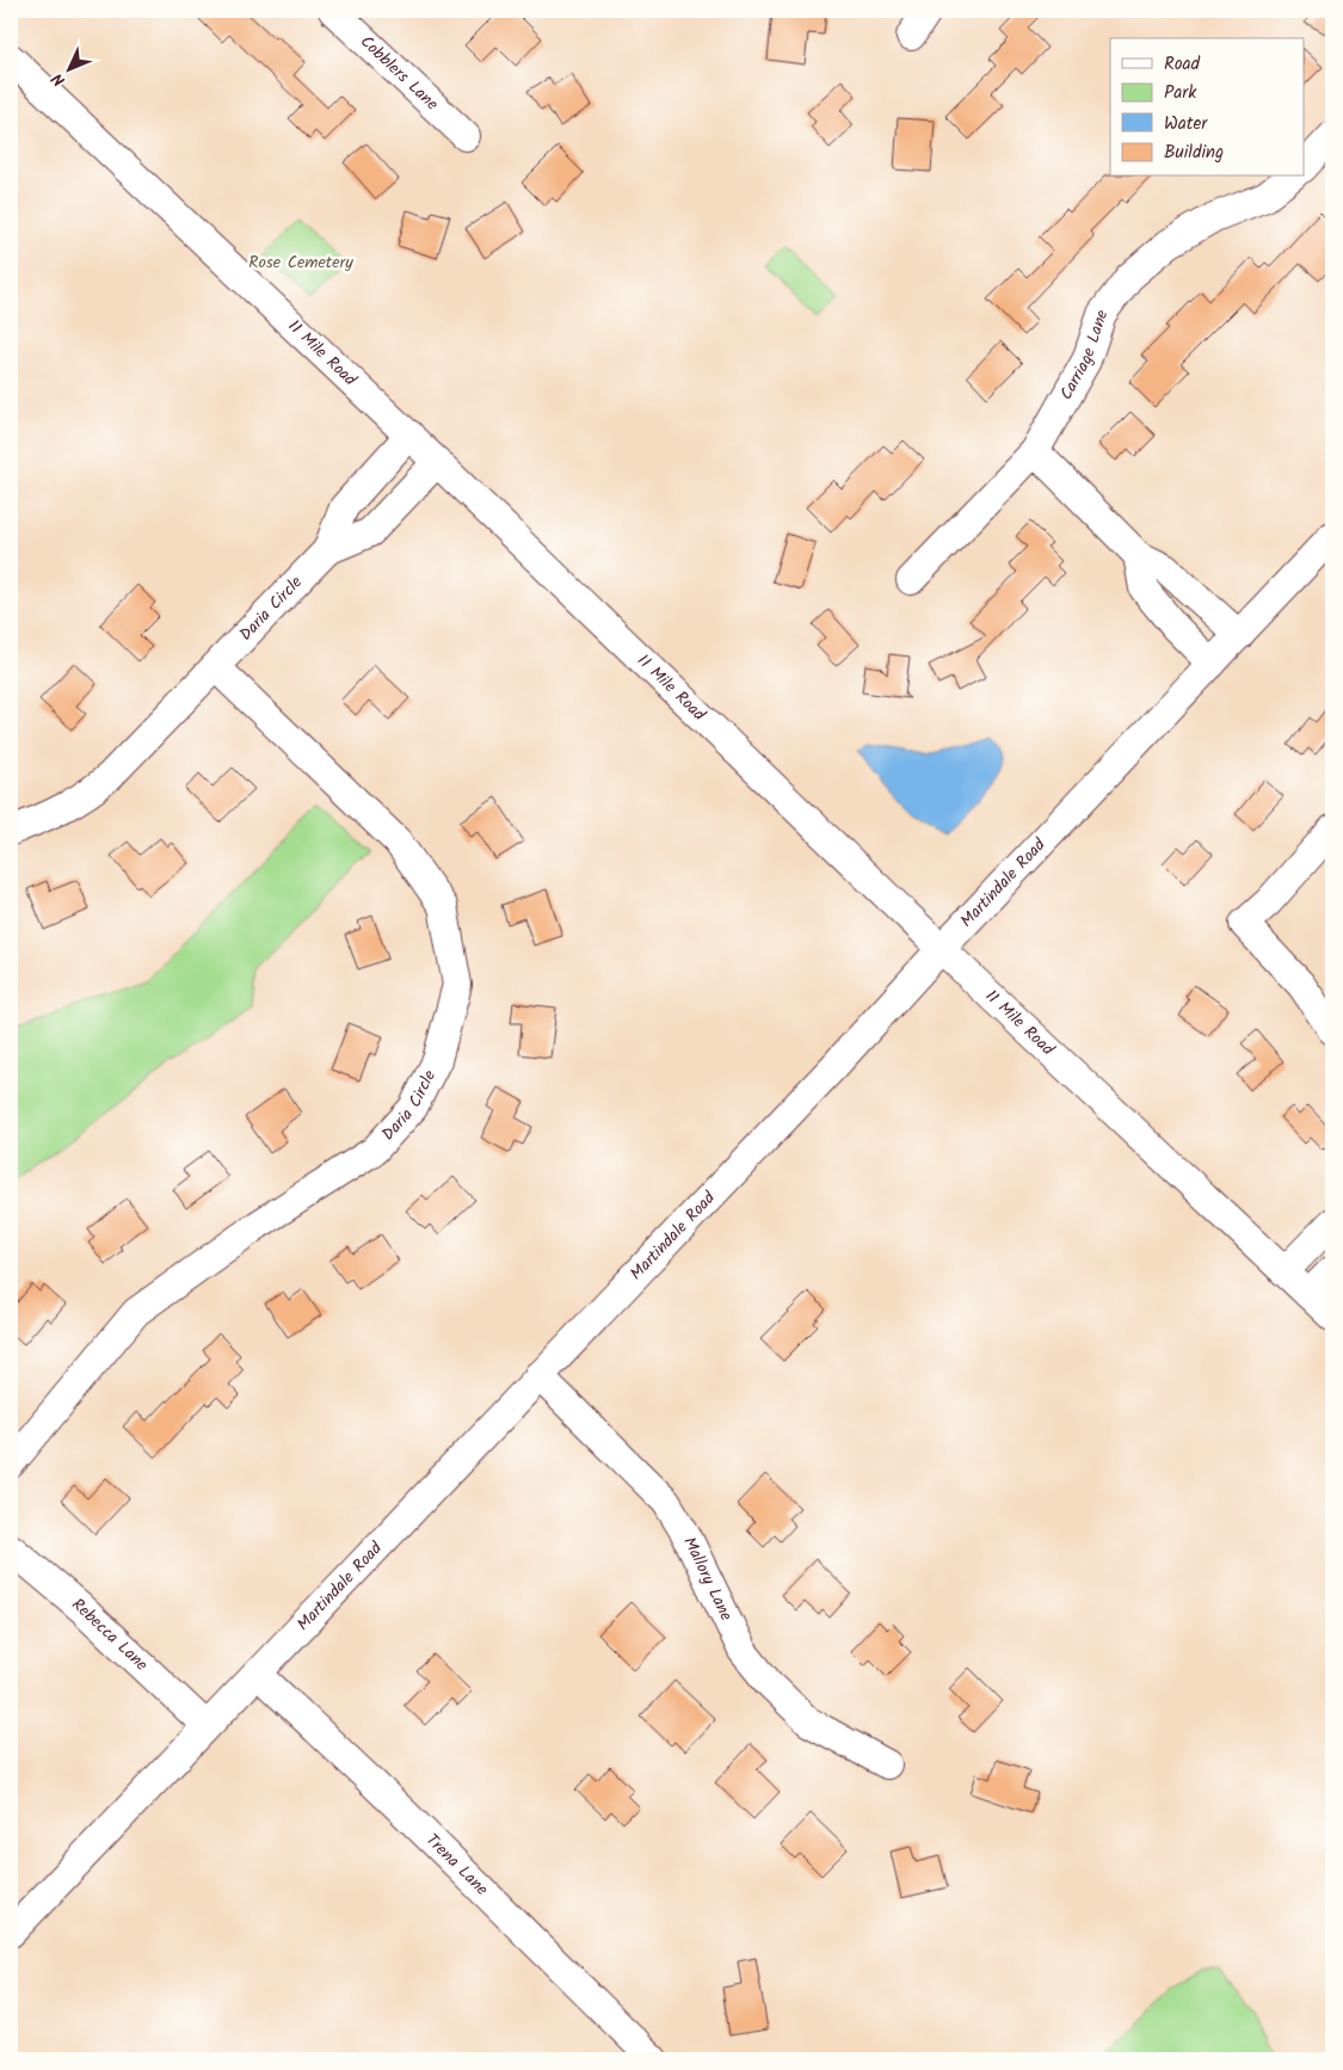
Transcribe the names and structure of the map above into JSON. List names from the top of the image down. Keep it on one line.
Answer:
{"streets":{"street":["Cobblers Lane","11 Mile Road","Carriage Lane","Daria Circle","Martindale Road","Mallory Lane","Rebecca Lane","Trena Lane"]},"crossings":[["11 Mile Road","Daria Circle"],["11 Mile Road","Martindale Road"],["Martindale Road","Mallory Lane"],["Martindale Road","Rebecca Lane"],["Martindale Road","Trena Lane"]],"parks":["Rose Cemetery"],"legend":["Road","Park","Water","Building"],"north":"bottom left"}
